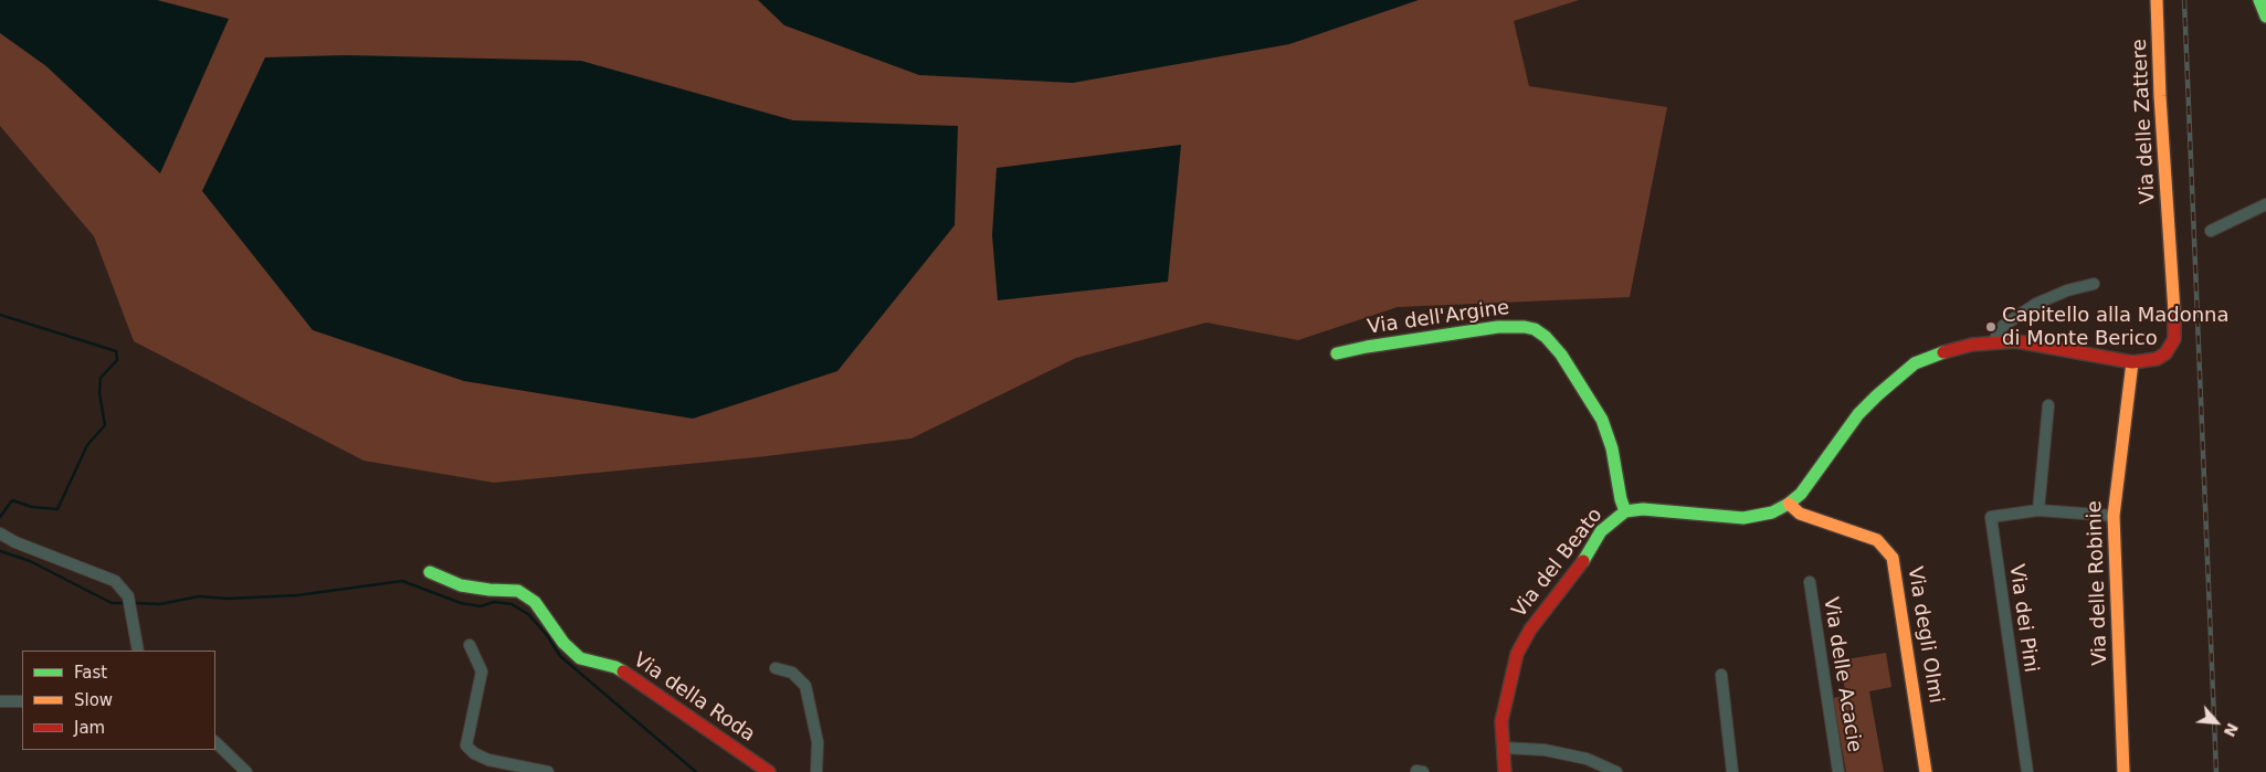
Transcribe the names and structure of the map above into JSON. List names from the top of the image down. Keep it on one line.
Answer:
{"streets":{"street":["Via delle Zattere","Via dell'Argine","Via del Beato","Via delle Robinie","Via dei Pini","Via degli Olmi","Via delle Acacie","Via della Roda"]},"crossings":[["Via delle Zattere","Via del Beato"],["Via dell'Argine","Via del Beato"],["Via del Beato","Via delle Robinie"],["Via del Beato","Via degli Olmi"],["Via delle Robinie","Via dei Pini"]],"places":["Capitello alla Madonna di Monte Berico"],"legend":["Fast","Slow","Jam"],"north":"bottom right"}
